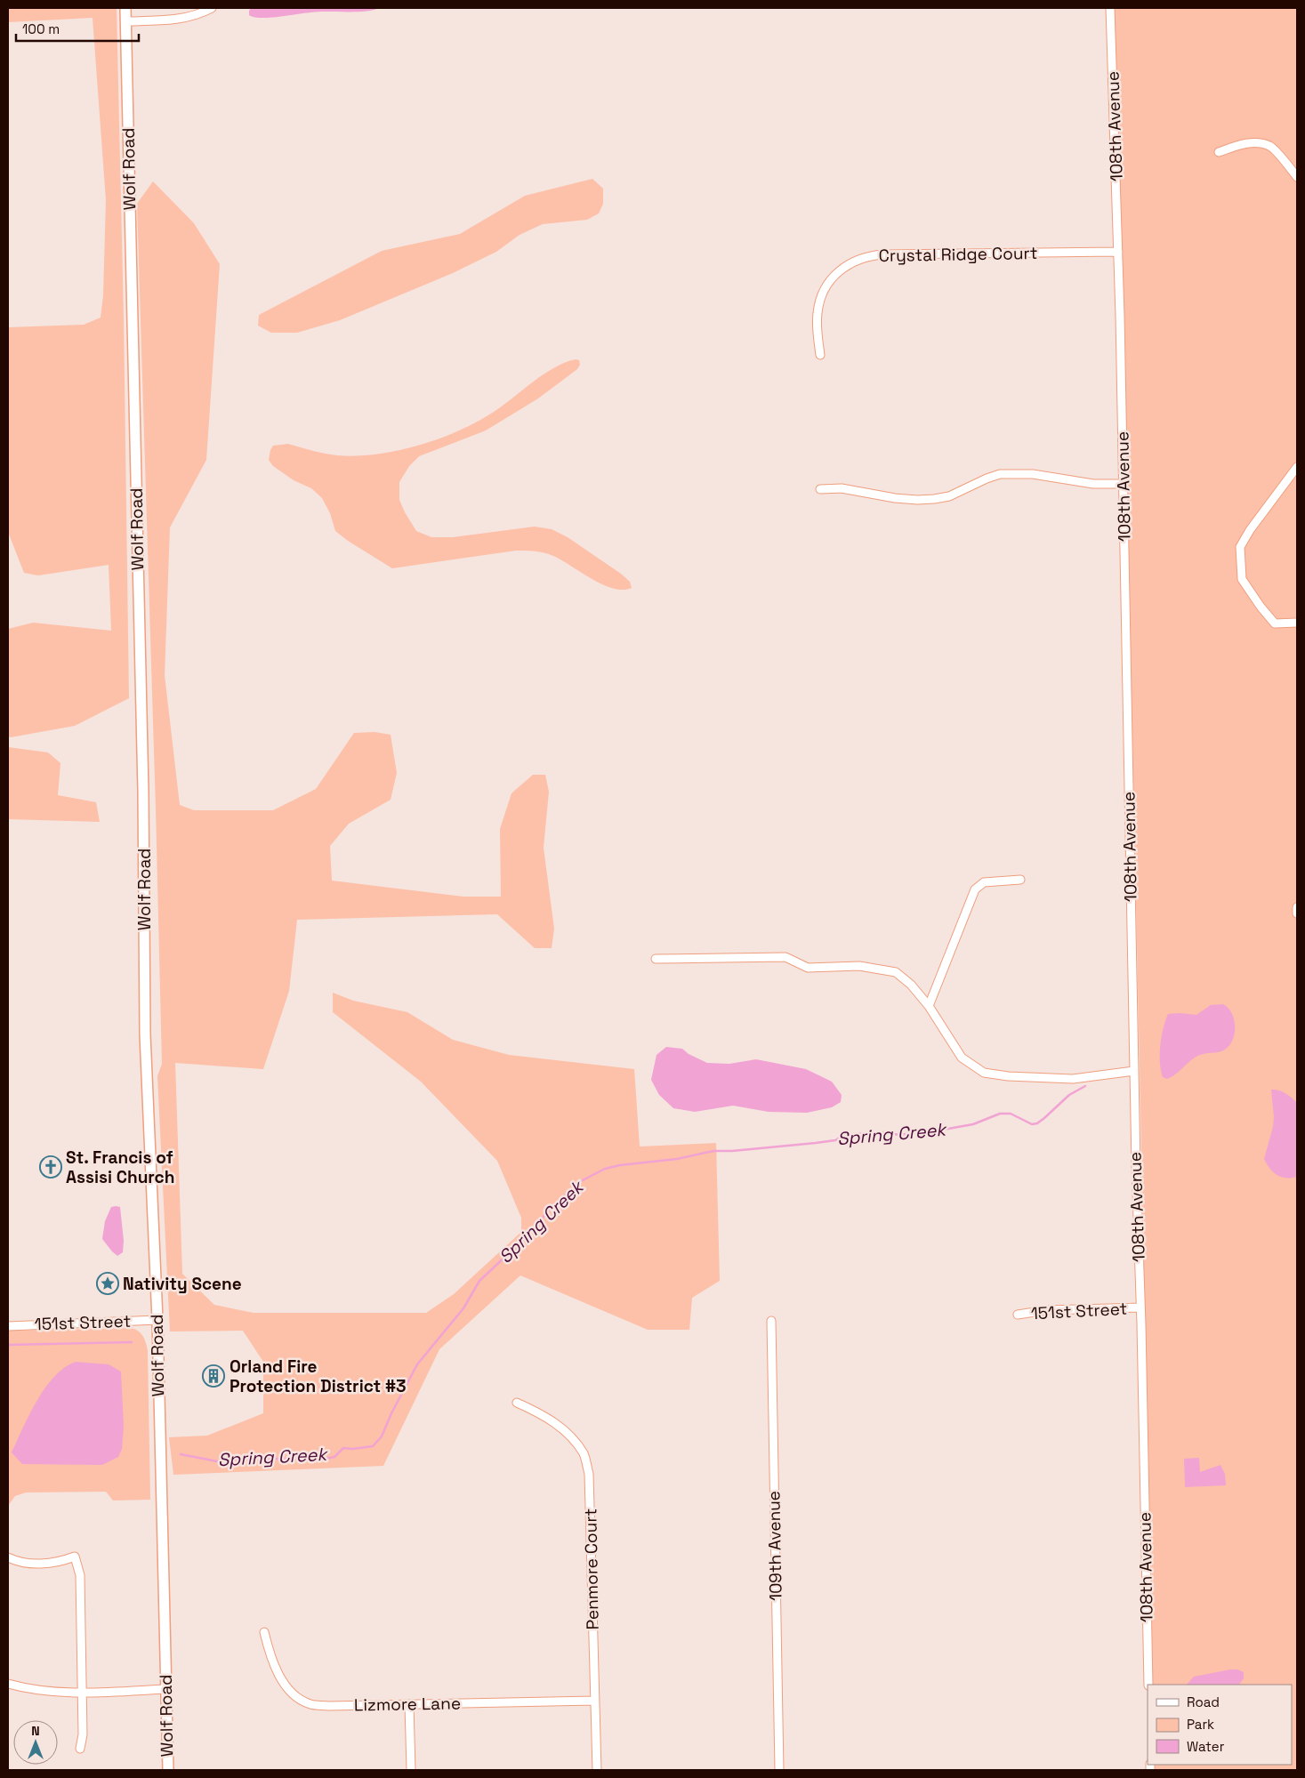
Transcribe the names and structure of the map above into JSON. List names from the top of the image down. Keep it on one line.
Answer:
{"streets":{"main road":["Wolf Road"],"street":["108th Avenue","Crystal Ridge Court","151st Street","109th Avenue","Penmore Court","Lizmore Lane"]},"crossings":[["108th Avenue","Crystal Ridge Court"],["108th Avenue","151st Street"],["Wolf Road","151st Street"],["Penmore Court","Lizmore Lane"]],"water":["Spring Creek"],"places":{"church":["St. Francis of Assisi Church"],"place":["Nativity Scene"],"building":["Orland Fire Protection District #3"]},"legend":["Road","Park","Water"],"scale_bar":"100 m","north":"top"}
